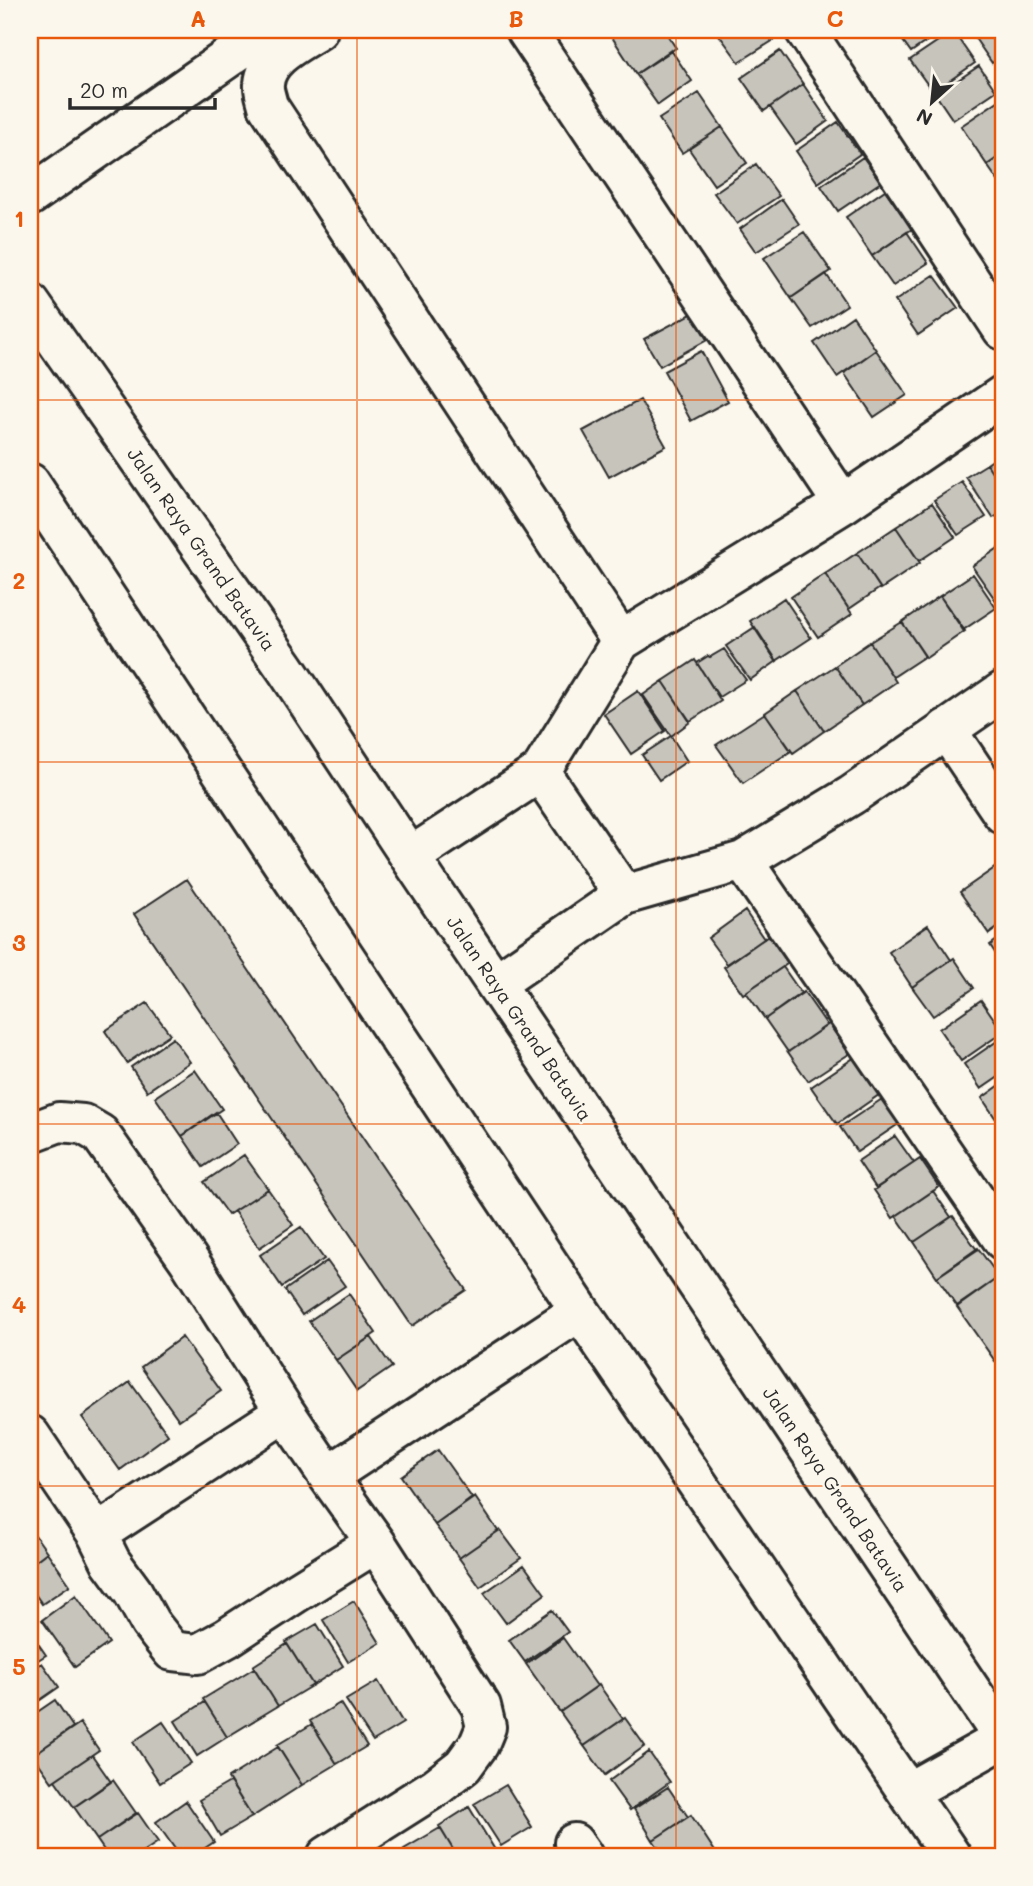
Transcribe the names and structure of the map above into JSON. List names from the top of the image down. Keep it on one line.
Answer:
{"streets":{"street":["Jalan Raya Grand Batavia"]},"scale_bar":"20 m","north":"bottom left","grid":{"columns":["A","B","C"],"rows":["1","2","3","4","5"]}}
